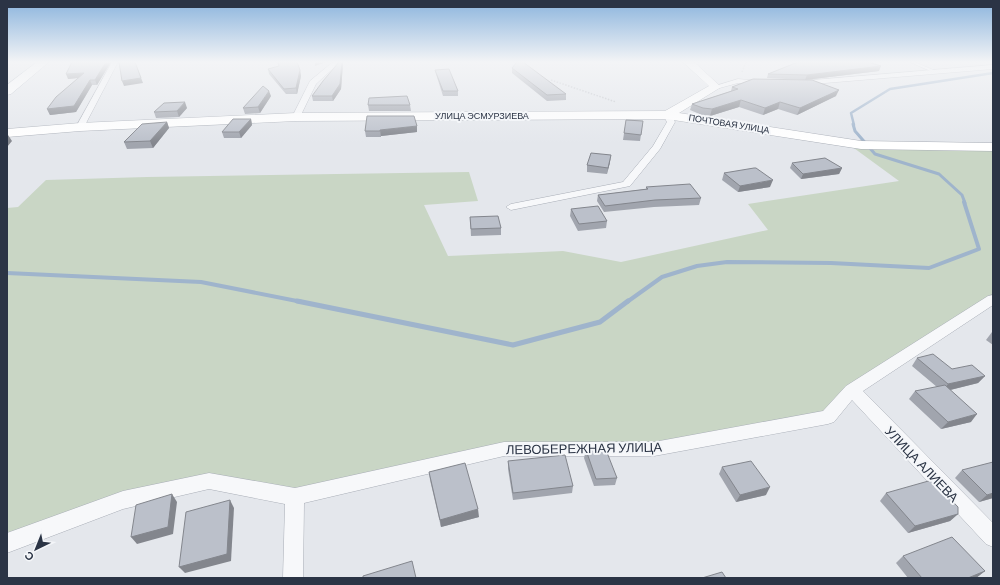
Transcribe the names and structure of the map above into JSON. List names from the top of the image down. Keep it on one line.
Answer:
{"streets":{"street":["УЛИЦА ЭСМУРЗИЕВА","ПОЧТОВАЯ УЛИЦА","ЛЕВОБЕРЕЖНАЯ УЛИЦА","УЛИЦА АЛИЕВА"]},"crossings":[["УЛИЦА ЭСМУРЗИЕВА","ПОЧТОВАЯ УЛИЦА"],["ЛЕВОБЕРЕЖНАЯ УЛИЦА","УЛИЦА АЛИЕВА"]],"north":"bottom left"}
